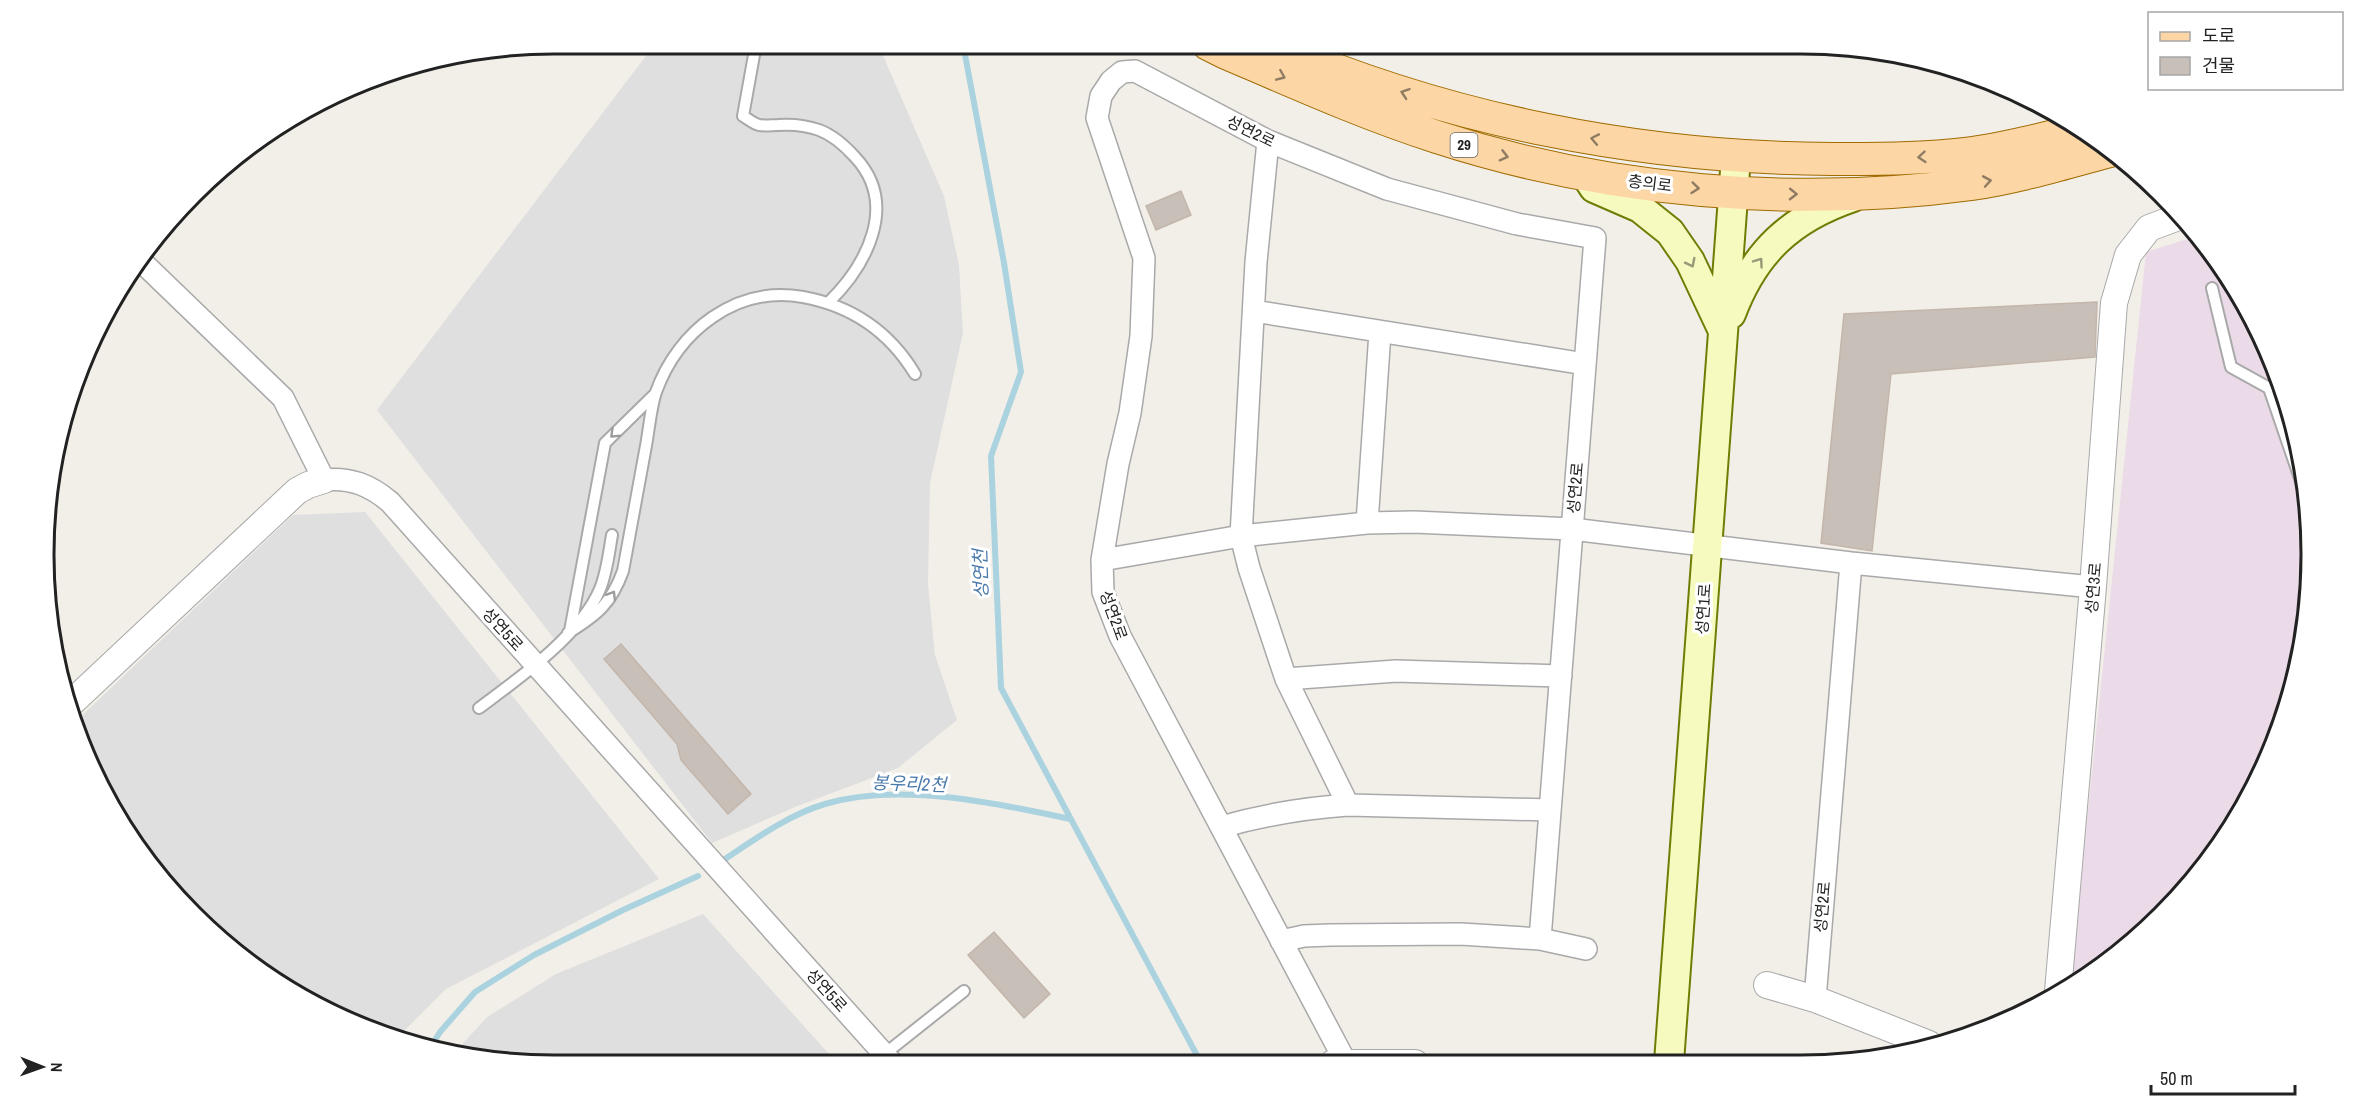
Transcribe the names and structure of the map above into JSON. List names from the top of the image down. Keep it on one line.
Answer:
{"streets":{"main road":["29","충의로","성연1로"],"street":["성연2로","성연3로","성연5로"]},"crossings":[["성연2로","성연3로"],["성연2로","성연1로"],["29","성연1로"],["충의로","성연1로"]],"water":["성연천","봉우리2천"],"legend":["도로","건물"],"scale_bar":"50 m","north":"right"}
